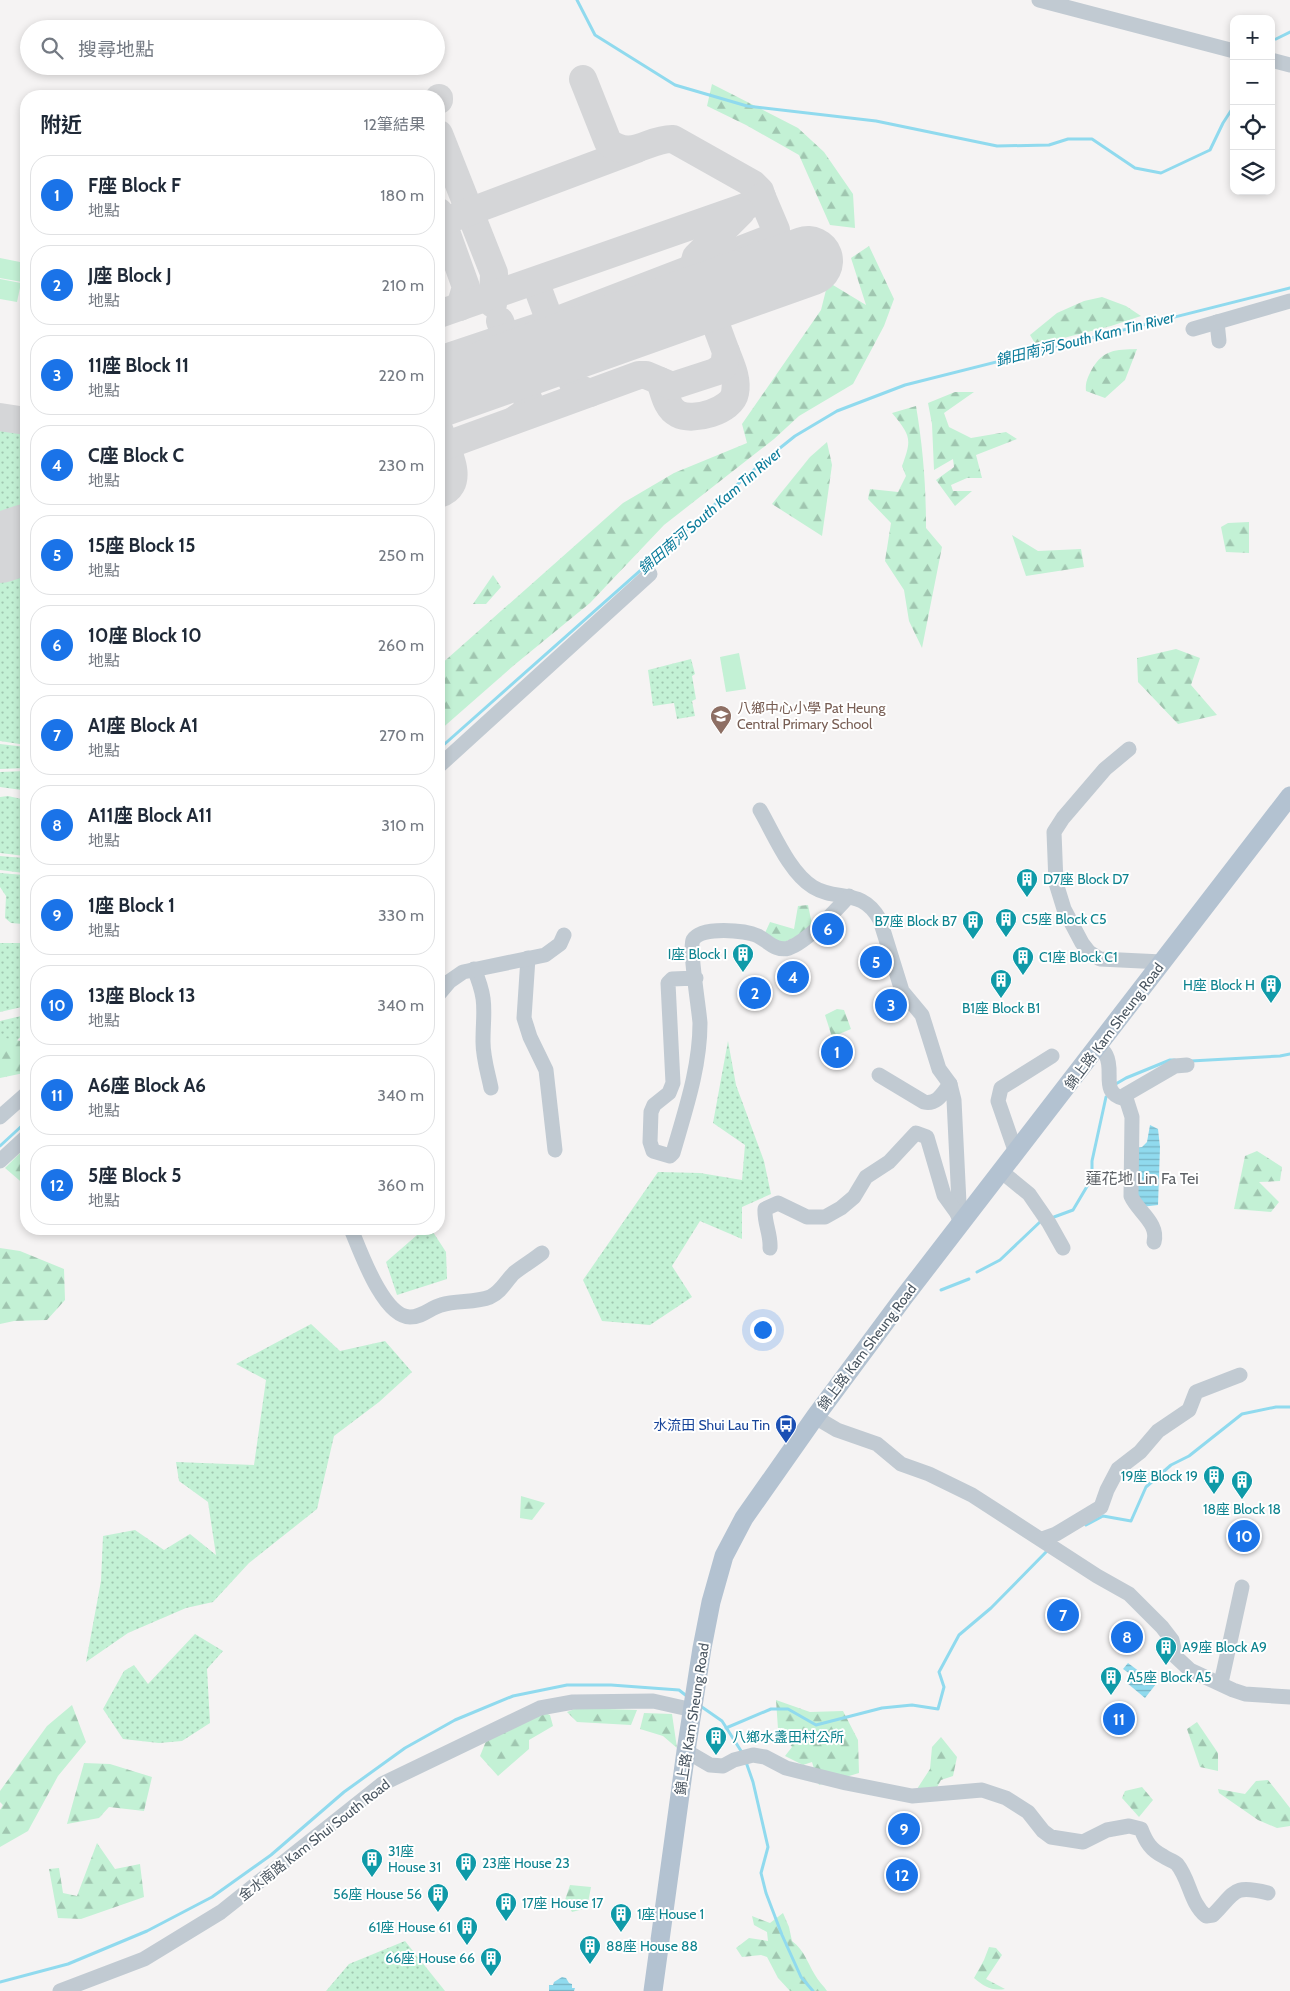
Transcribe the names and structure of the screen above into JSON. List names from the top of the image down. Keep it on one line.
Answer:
{"streets":{"main road":["錦上路 Kam Sheung Road"],"street":["金水南路 Kam Shui South Road"]},"crossings":[["錦上路 Kam Sheung Road","金水南路 Kam Shui South Road"]],"districts":["蓮花地 Lin Fa Tei"],"water":["錦田南河 South Kam Tin River"],"places":{"school or university":["八鄉中心小學 Pat Heung Central Primary School"],"building":["D7座 Block D7","C5座 Block C5","B7座 Block B7","I座 Block I","C1座 Block C1","B1座 Block B1","H座 Block H","19座 Block 19","18座 Block 18","A9座 Block A9","A5座 Block A5","八鄉水盞田村公所","31座 House 31","23座 House 23","56座 House 56","17座 House 17","1座 House 1","61座 House 61","88座 House 88","66座 House 66"],"bus stop":["水流田 Shui Lau Tin"]},"page":{"map_buttons":["+","−"],"search":"搜尋地點","heading":["附近","12筆結果"],"list":[{"mark":"1","name":"F座 Block F","note":"地點","value":"180 m"},{"mark":"2","name":"J座 Block J","note":"地點","value":"210 m"},{"mark":"3","name":"11座 Block 11","note":"地點","value":"220 m"},{"mark":"4","name":"C座 Block C","note":"地點","value":"230 m"},{"mark":"5","name":"15座 Block 15","note":"地點","value":"250 m"},{"mark":"6","name":"10座 Block 10","note":"地點","value":"260 m"},{"mark":"7","name":"A1座 Block A1","note":"地點","value":"270 m"},{"mark":"8","name":"A11座 Block A11","note":"地點","value":"310 m"},{"mark":"9","name":"1座 Block 1","note":"地點","value":"330 m"},{"mark":"10","name":"13座 Block 13","note":"地點","value":"340 m"},{"mark":"11","name":"A6座 Block A6","note":"地點","value":"340 m"},{"mark":"12","name":"5座 Block 5","note":"地點","value":"360 m"}],"pins":["6","5","4","2","3","1","10","7","8","11","9","12"]}}
